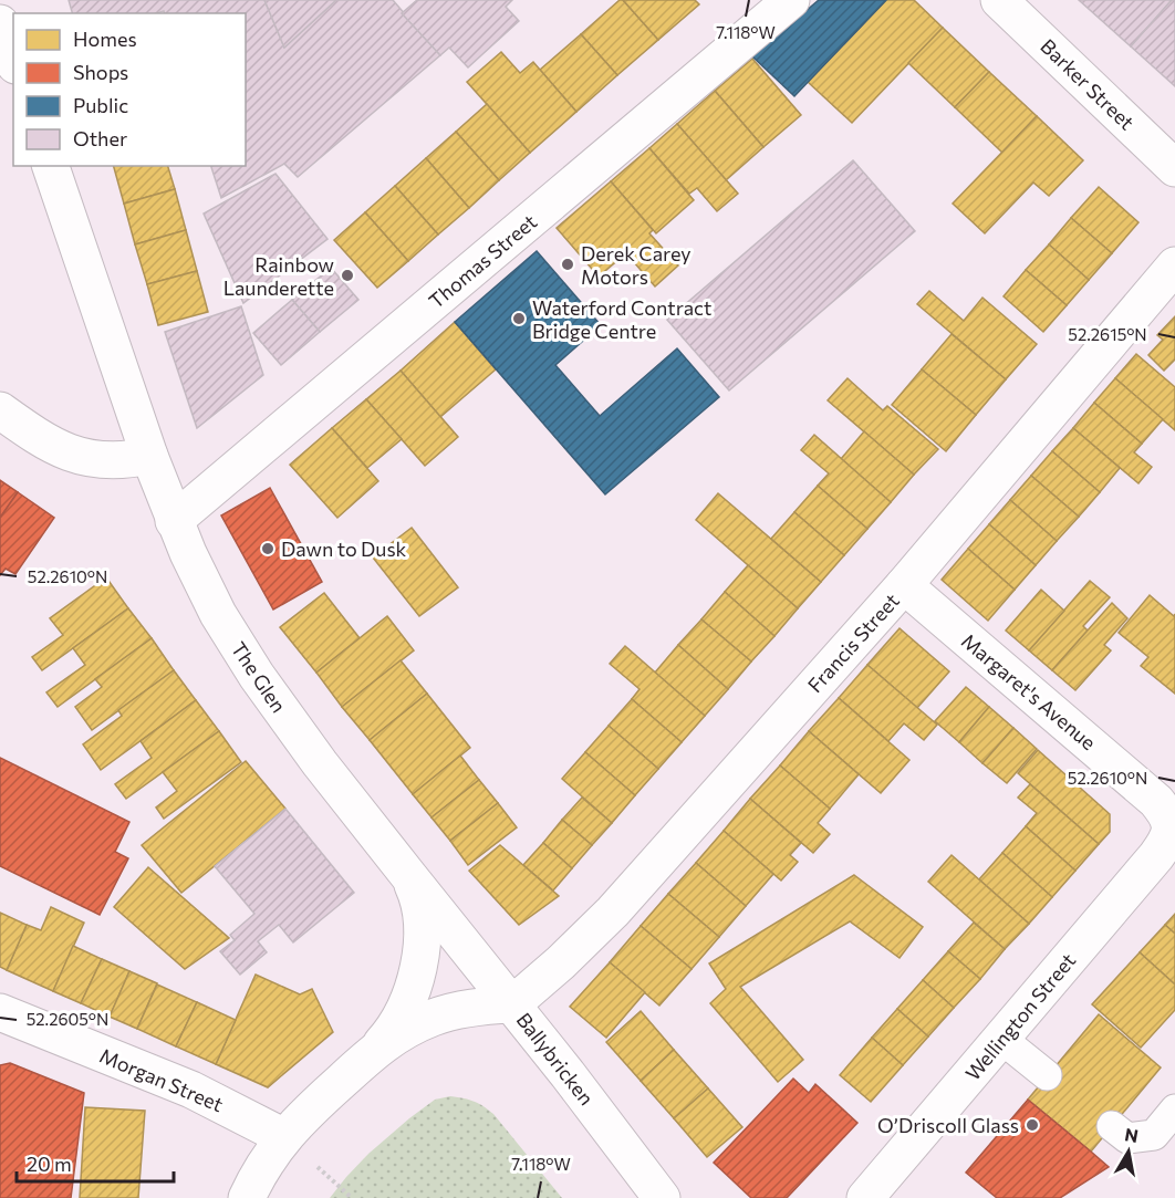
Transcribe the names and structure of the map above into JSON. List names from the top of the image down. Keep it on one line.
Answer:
{"streets":{"street":["Barker Street","Thomas Street","Francis Street","The Glen","Margaret's Avenue","Wellington Street","Ballybricken","Morgan Street"]},"crossings":[["Thomas Street","The Glen"],["Francis Street","The Glen"],["Francis Street","Margaret's Avenue"],["Francis Street","Ballybricken"],["The Glen","Ballybricken"],["Margaret's Avenue","Wellington Street"],["Ballybricken","Morgan Street"]],"places":["Derek Carey Motors","Rainbow Launderette","Waterford Contract Bridge Centre","Dawn to Dusk","O’Driscoll Glass"],"legend":["Homes","Shops","Public","Other"],"scale_bar":"20 m","north":"top","coordinates":["7.118°W","52.2615°N","52.2610°N","52.2605°N"]}
